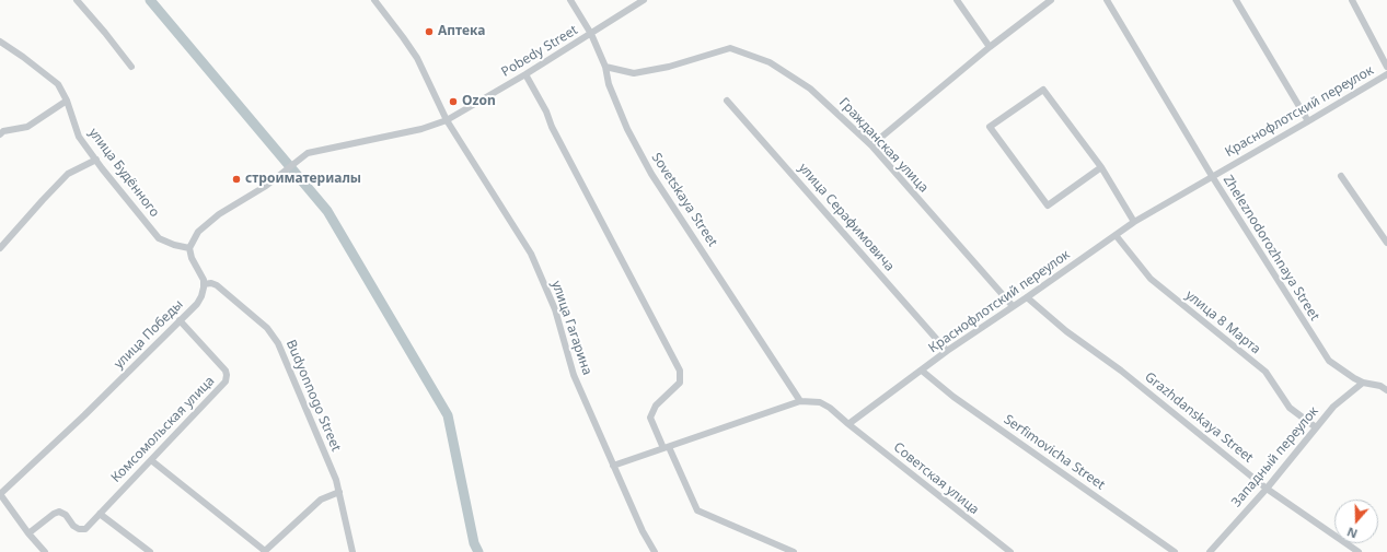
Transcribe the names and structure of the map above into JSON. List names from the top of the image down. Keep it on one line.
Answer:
{"streets":{"street":["Pobedy Street","Краснофлотский переулок","Гражданская улица","улица Будённого","Sovetskaya Street","улица Серафимовича","Zheleznodorozhnaya Street","улица 8 Марта","улица Гагарина","улица Победы","Budyonnogo Street","Grazhdanskaya Street","Комсомольская улица","Serfimovicha Street","Западный переулок","Советская улица"]},"crossings":[["Pobedy Street","Sovetskaya Street"],["Pobedy Street","улица Гагарина"],["Краснофлотский переулок","Гражданская улица"],["Краснофлотский переулок","улица Серафимовича"],["Краснофлотский переулок","Zheleznodorozhnaya Street"],["Краснофлотский переулок","улица 8 Марта"],["Краснофлотский переулок","Grazhdanskaya Street"],["Краснофлотский переулок","Serfimovicha Street"],["Краснофлотский переулок","Советская улица"],["Гражданская улица","Sovetskaya Street"],["Zheleznodorozhnaya Street","Западный переулок"],["улица 8 Марта","Западный переулок"],["улица Победы","Budyonnogo Street"],["улица Победы","Комсомольская улица"],["Grazhdanskaya Street","Западный переулок"]],"places":["Аптека","Ozon","строиматериалы"],"north":"bottom"}
